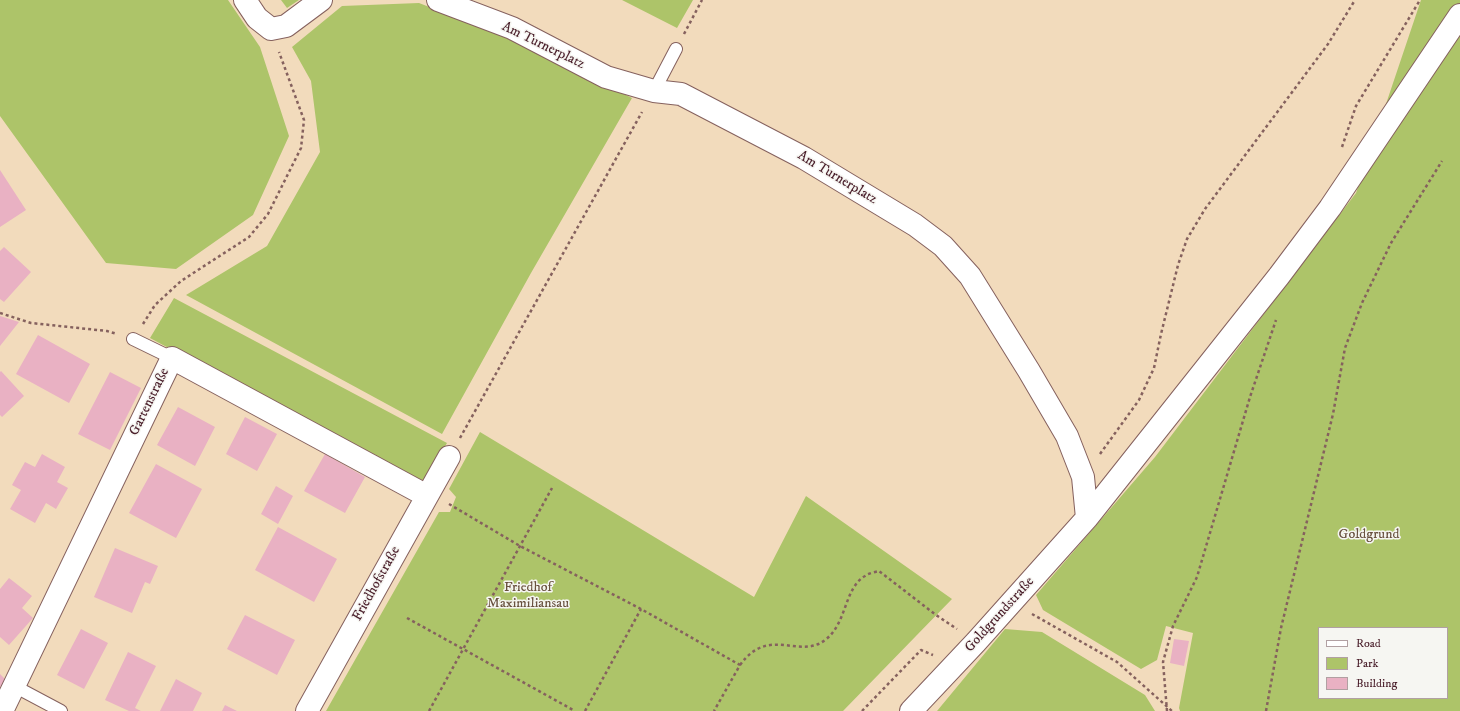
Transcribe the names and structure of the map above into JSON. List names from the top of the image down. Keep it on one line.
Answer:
{"streets":{"street":["Am Turnerplatz","Gartenstraße","Friedhofstraße","Goldgrundstraße"]},"crossings":[["Am Turnerplatz","Goldgrundstraße"],["Gartenstraße","Friedhofstraße"]],"parks":["Goldgrund","Friedhof Maximiliansau"],"legend":["Road","Park","Building"]}
